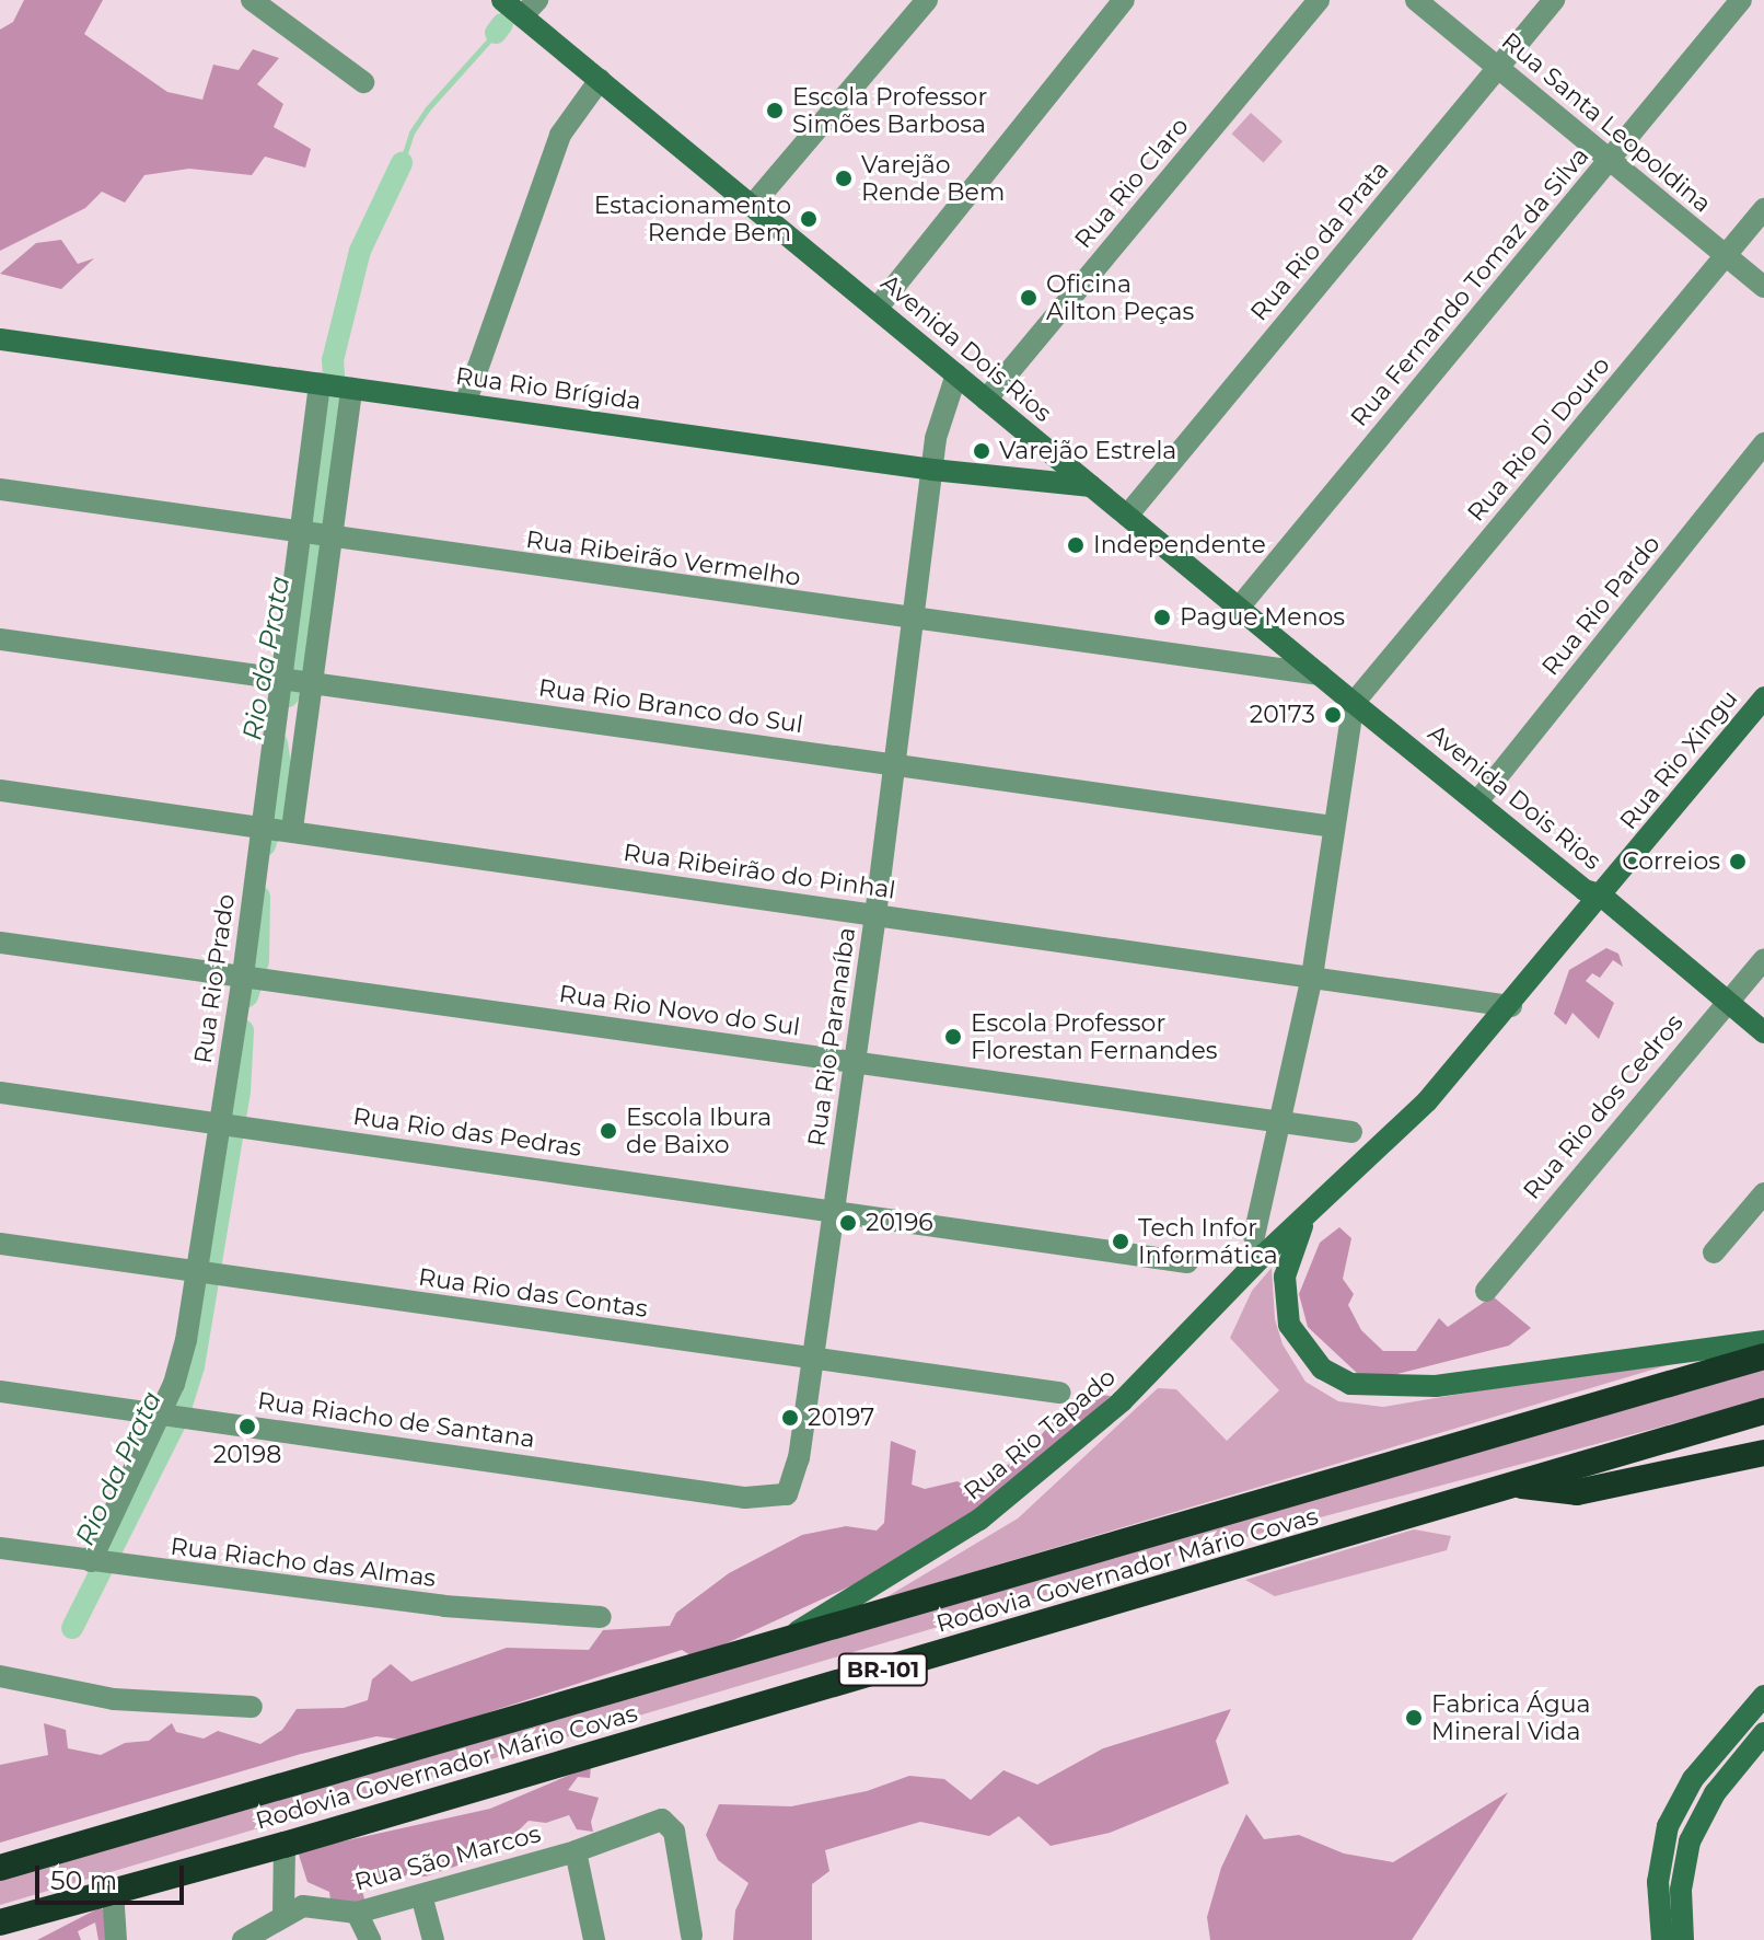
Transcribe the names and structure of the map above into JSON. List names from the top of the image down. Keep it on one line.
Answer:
{"streets":{"highway":["Rodovia Governador Mário Covas","BR-101"],"main road":["Avenida Dois Rios","Rua Rio Brígida","Rua Rio Xingu","Rua Rio Tapado"],"street":["Rua Santa Leopoldina","Rua Rio Claro","Rua Rio da Prata","Rua Fernando Tomaz da Silva","Rua Rio D' Douro","Rua Ribeirão Vermelho","Rua Rio Pardo","Rua Rio Branco do Sul","Rua Ribeirão do Pinhal","Rua Rio Prado","Rua Rio Novo do Sul","Rua Rio Paranaíba","Rua Rio dos Cedros","Rua Rio das Pedras","Rua Rio das Contas","Rua Riacho de Santana","Rua Riacho das Almas","Rua São Marcos"]},"crossings":[["Rua Santa Leopoldina","Rua Rio da Prata"],["Rua Santa Leopoldina","Rua Fernando Tomaz da Silva"],["Rua Santa Leopoldina","Rua Rio D' Douro"],["Rua Rio Claro","Avenida Dois Rios"],["Rua Rio da Prata","Avenida Dois Rios"],["Rua Fernando Tomaz da Silva","Avenida Dois Rios"],["Avenida Dois Rios","Rua Rio Brígida"],["Avenida Dois Rios","Rua Rio D' Douro"],["Avenida Dois Rios","Rua Ribeirão Vermelho"],["Avenida Dois Rios","Rua Rio Pardo"],["Avenida Dois Rios","Rua Rio Xingu"],["Avenida Dois Rios","Rua Rio Paranaíba"],["Avenida Dois Rios","Rua Rio dos Cedros"],["Avenida Dois Rios","Rua Rio Tapado"],["Rua Rio Brígida","Rua Rio Prado"],["Rua Rio Brígida","Rua Rio Paranaíba"],["Rua Ribeirão Vermelho","Rua Rio Prado"],["Rua Ribeirão Vermelho","Rua Rio Paranaíba"],["Rua Rio Branco do Sul","Rua Rio Prado"],["Rua Rio Branco do Sul","Rua Rio Paranaíba"],["Rua Rio Xingu","Rua Rio Tapado"],["Rua Ribeirão do Pinhal","Rua Rio Prado"],["Rua Ribeirão do Pinhal","Rua Rio Paranaíba"],["Rua Ribeirão do Pinhal","Rua Rio Tapado"],["Rua Rio Prado","Rua Rio Novo do Sul"],["Rua Rio Prado","Rua Rio das Pedras"],["Rua Rio Prado","Rua Rio das Contas"],["Rua Rio Prado","Rua Riacho de Santana"],["Rua Rio Prado","Rua Riacho das Almas"],["Rua Rio Novo do Sul","Rua Rio Paranaíba"],["Rua Rio Paranaíba","Rua Rio das Pedras"],["Rua Rio Paranaíba","Rua Rio das Contas"],["Rua Rio Paranaíba","Rua Riacho de Santana"],["Rua Rio Tapado","Rodovia Governador Mário Covas"]],"water":["Rio da Prata"],"places":["Escola Professor Simões Barbosa","Varejão Rende Bem","Estacionamento Rende Bem","Oficina Ailton Peças","Varejão Estrela","Independente","Pague Menos","20173","Correios","Escola Professor Florestan Fernandes","Escola Ibura de Baixo","20196","Tech Infor Informática","20197","20198","Fabrica Água Mineral Vida"],"scale_bar":"50 m"}
